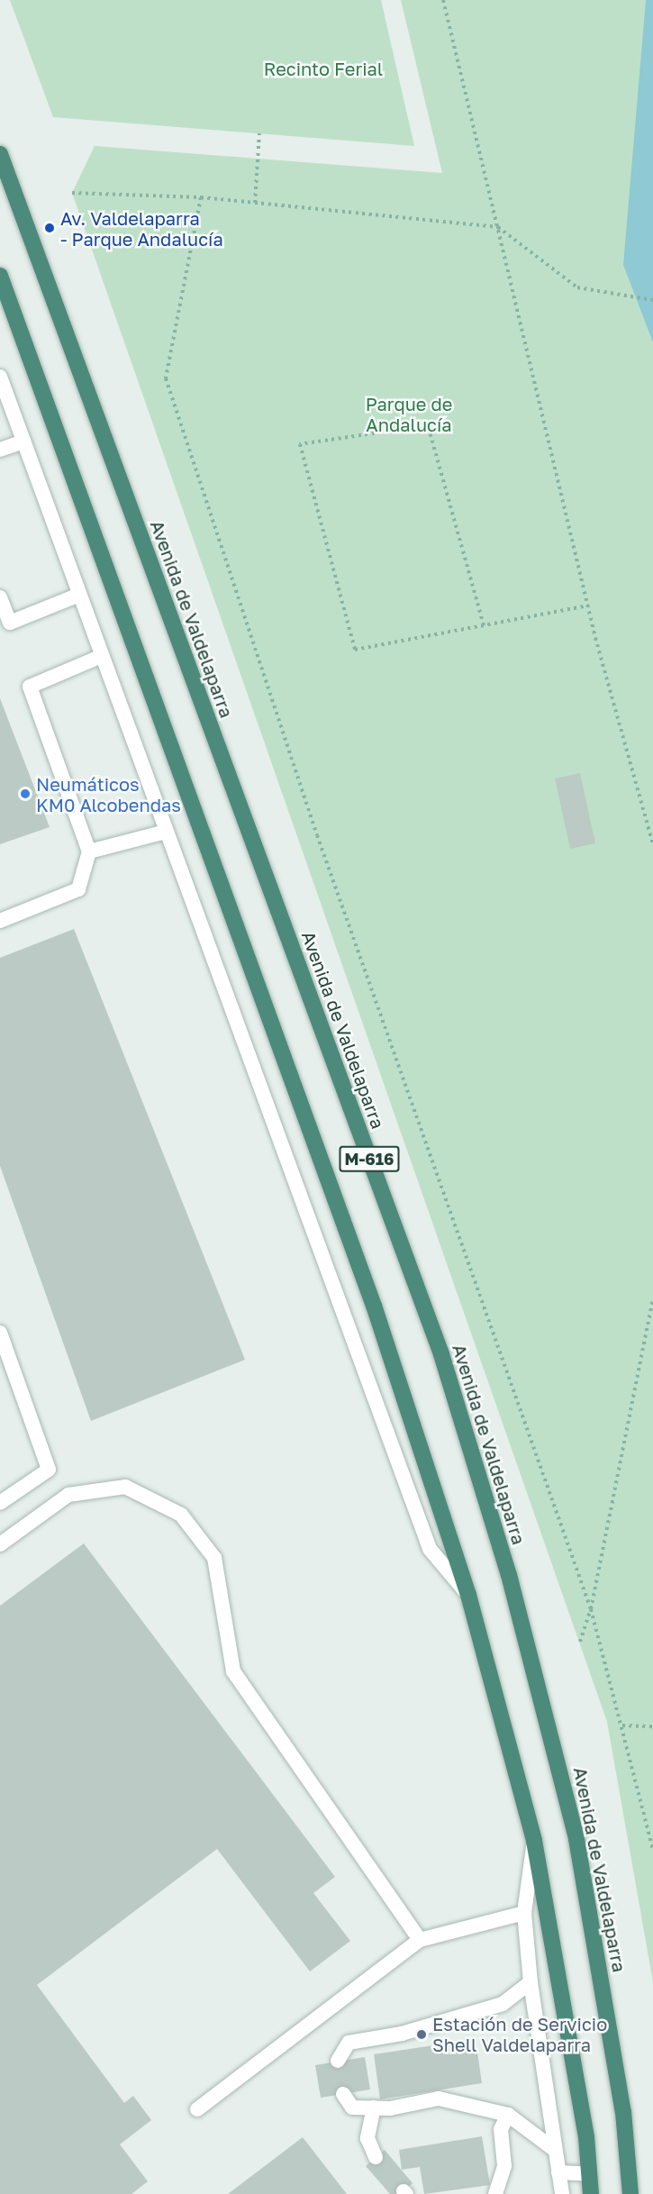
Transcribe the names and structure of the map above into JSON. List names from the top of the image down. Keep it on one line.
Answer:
{"streets":{"highway":["Avenida de Valdelaparra","M-616"]},"parks":["Recinto Ferial","Parque de Andalucía"],"places":["Av. Valdelaparra - Parque Andalucía","Neumáticos KM0 Alcobendas","Estación de Servicio Shell Valdelaparra"]}
